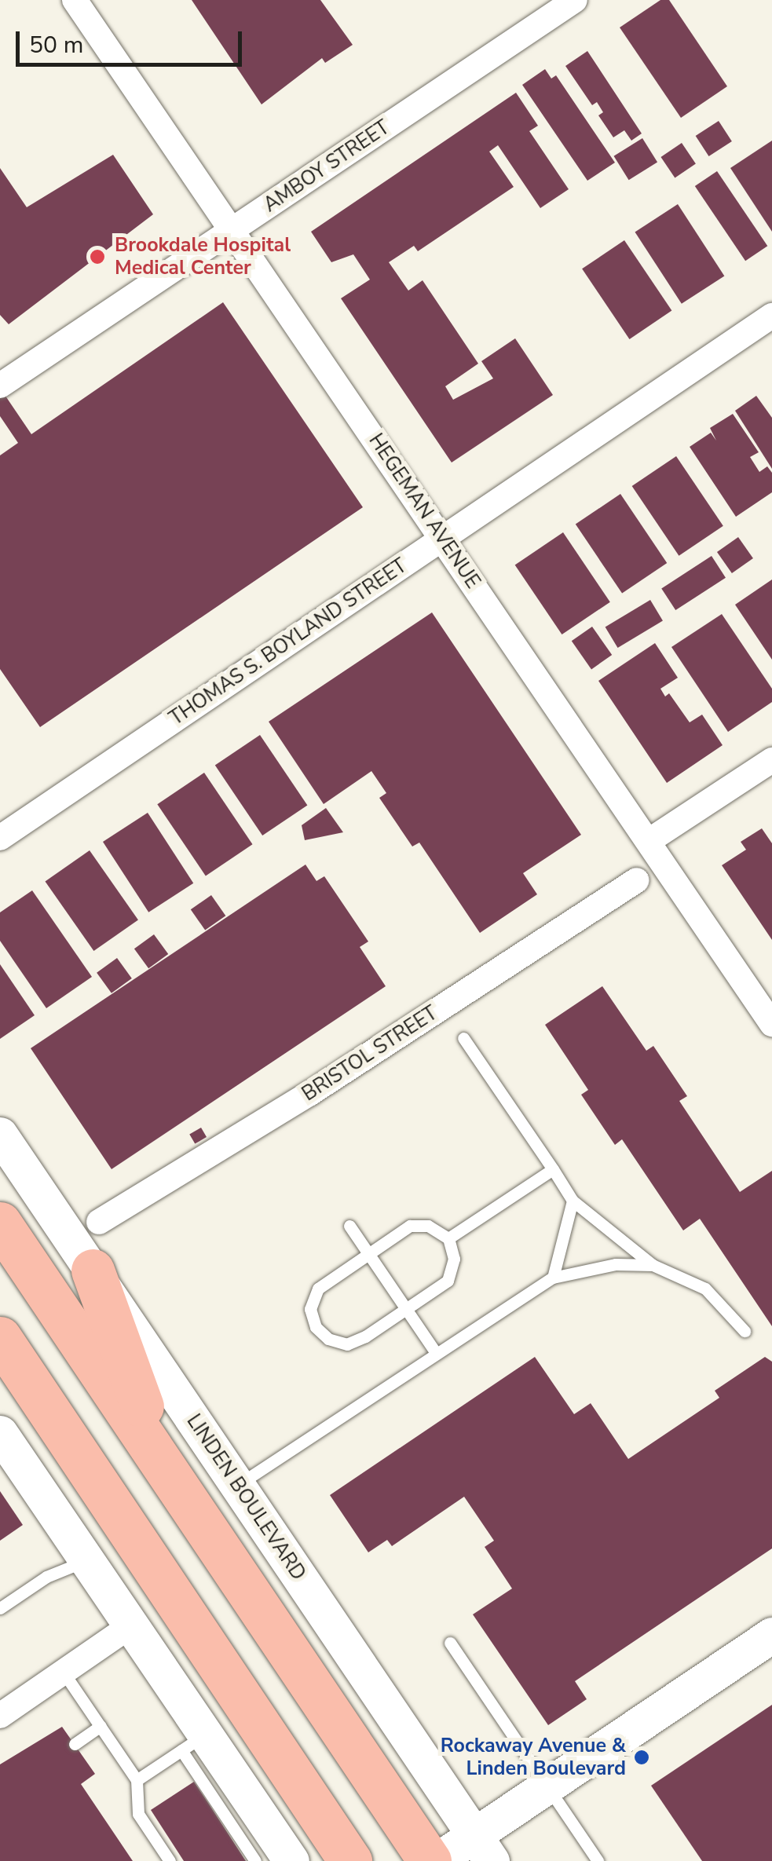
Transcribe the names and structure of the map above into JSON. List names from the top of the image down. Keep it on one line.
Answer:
{"streets":{"street":["AMBOY STREET","HEGEMAN AVENUE","THOMAS S. BOYLAND STREET","BRISTOL STREET","LINDEN BOULEVARD"]},"crossings":[["AMBOY STREET","HEGEMAN AVENUE"],["HEGEMAN AVENUE","THOMAS S. BOYLAND STREET"]],"places":["Brookdale Hospital Medical Center","Rockaway Avenue & Linden Boulevard"],"scale_bar":"50 m"}
